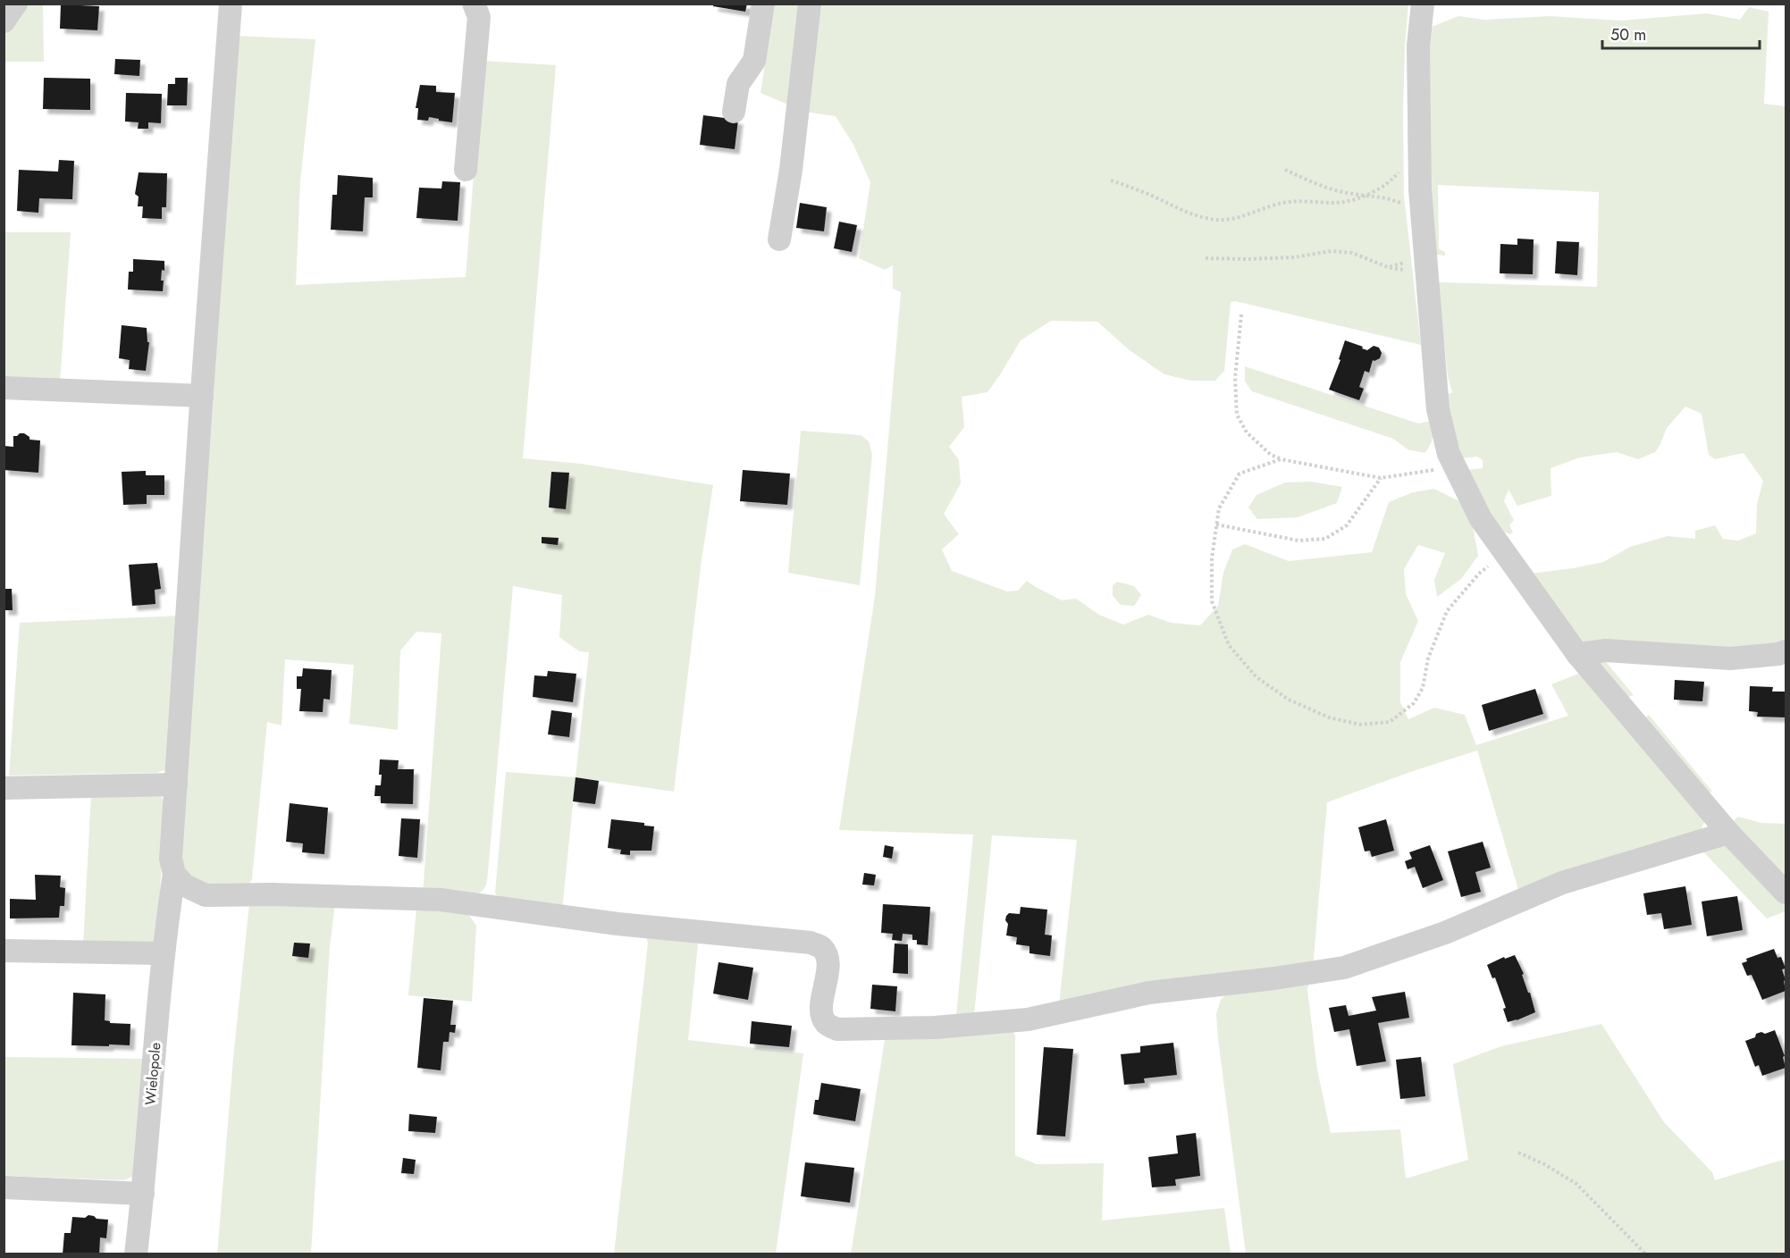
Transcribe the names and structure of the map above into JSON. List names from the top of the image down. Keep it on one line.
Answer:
{"streets":{"street":["Wielopole"]},"scale_bar":"50 m"}
